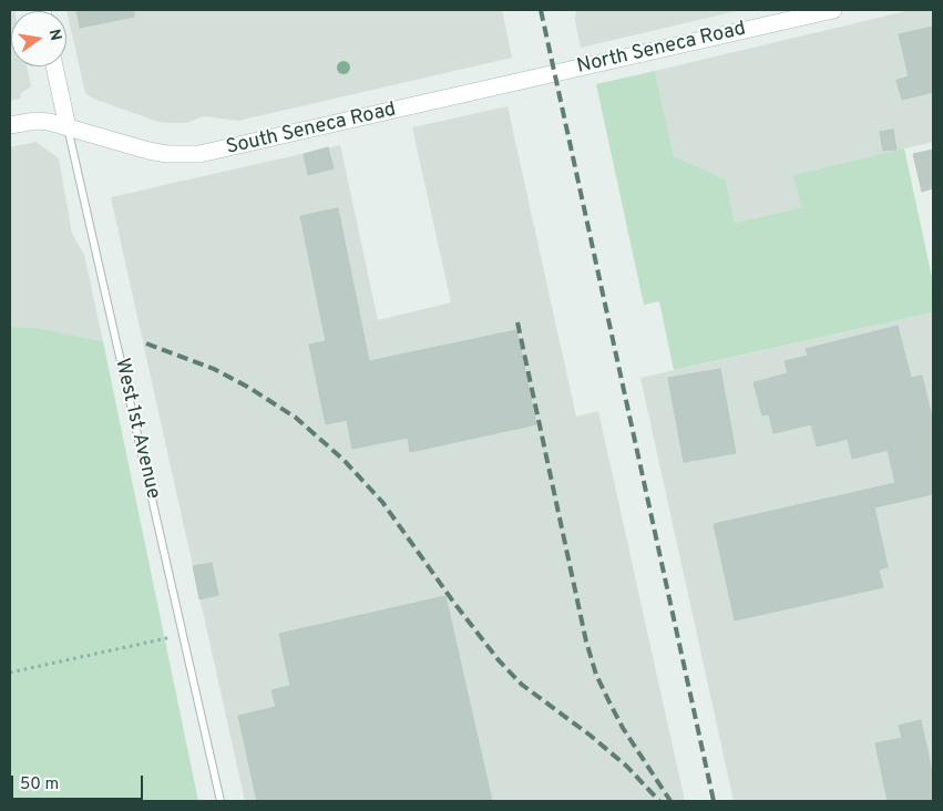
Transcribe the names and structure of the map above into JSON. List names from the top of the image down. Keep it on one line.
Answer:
{"streets":{"main road":["North Seneca Road","South Seneca Road","West 1st Avenue"]},"crossings":[["North Seneca Road","South Seneca Road"],["South Seneca Road","West 1st Avenue"]],"scale_bar":"50 m","north":"right"}
